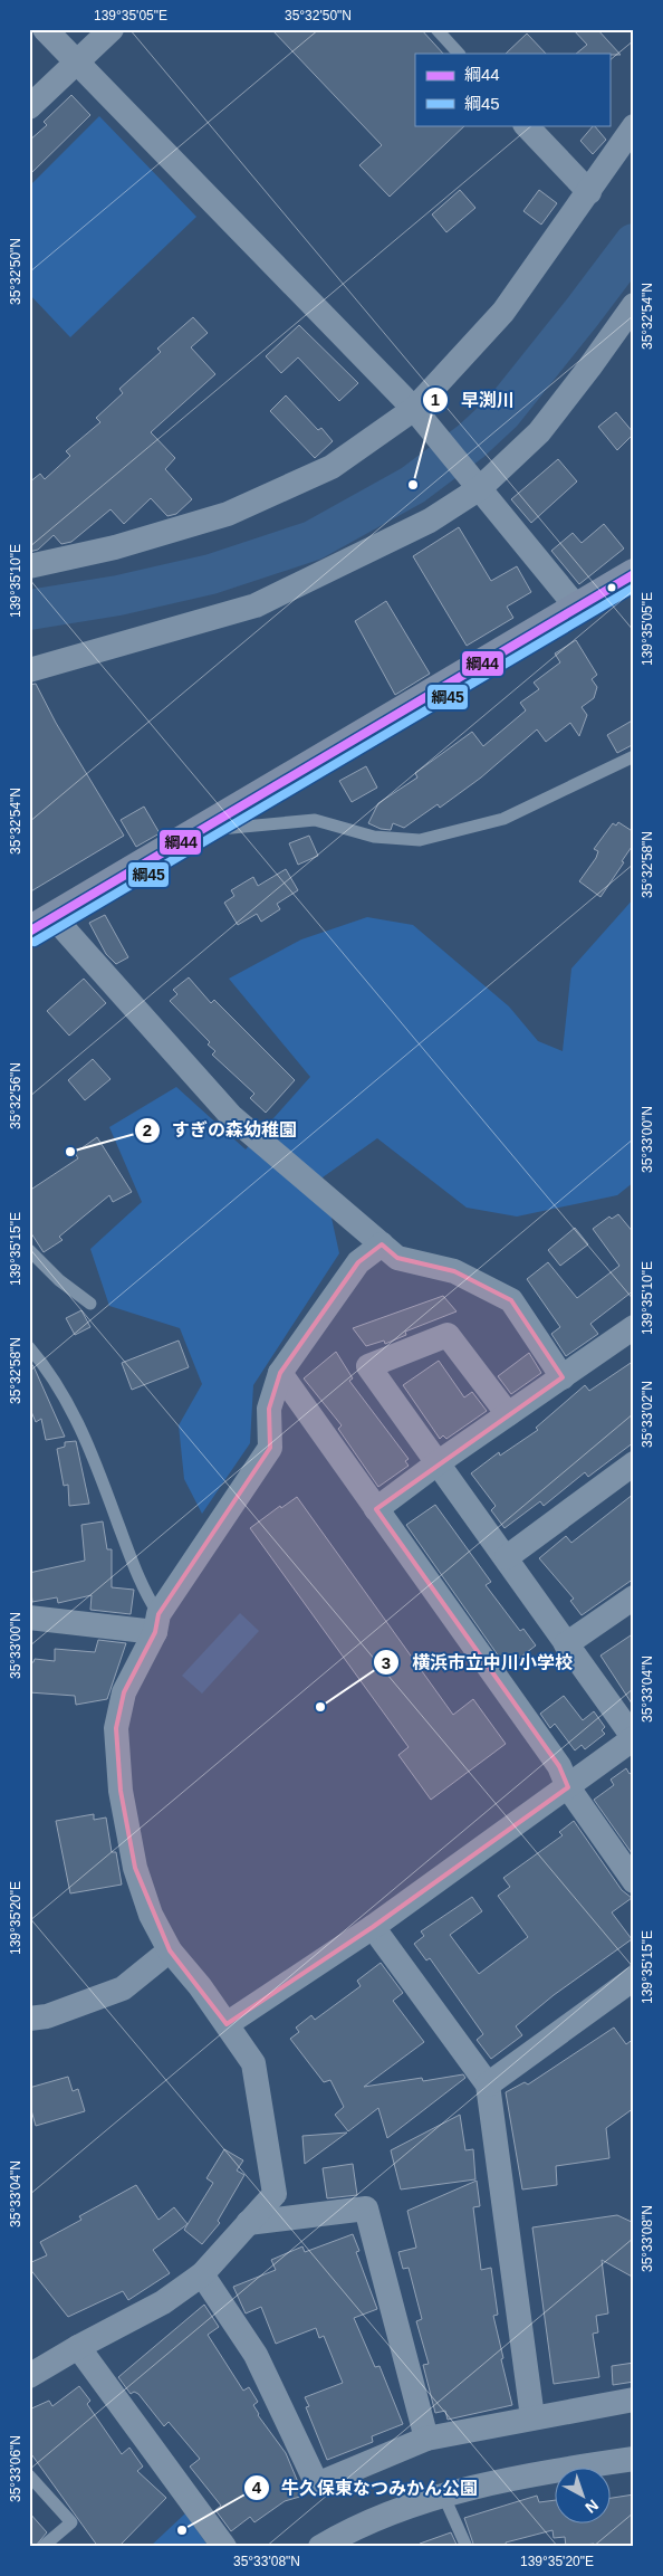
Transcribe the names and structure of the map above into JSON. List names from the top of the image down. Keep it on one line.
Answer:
{"places":["早渕川","すぎの森幼稚園","横浜市立中川小学校","牛久保東なつみかん公園"],"lines":["transit line 綱44","transit line 綱45"],"legend":["綱44","綱45"],"north":"bottom right","coordinates":["139°35'05\"E","35°32'50\"N","35°32'54\"N","139°35'10\"E","35°32'58\"N","35°32'56\"N","35°33'00\"N","139°35'15\"E","35°33'02\"N","35°33'04\"N","139°35'20\"E","35°33'08\"N","35°33'06\"N"]}
